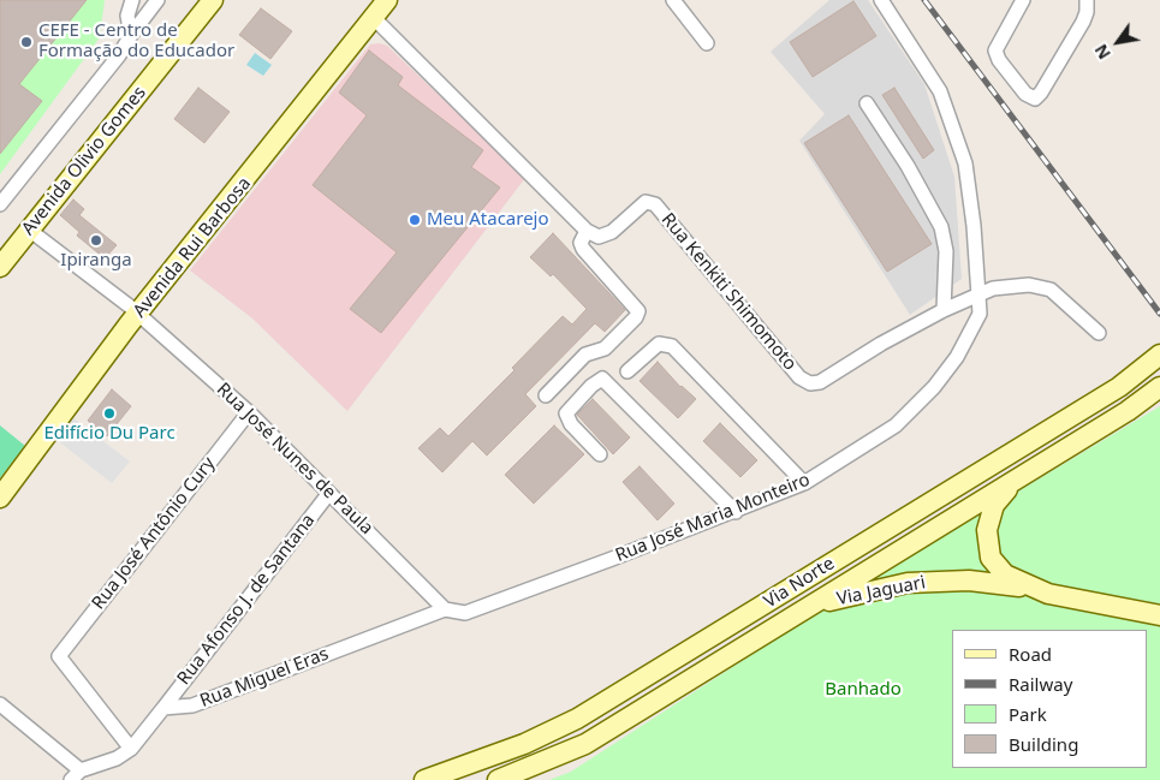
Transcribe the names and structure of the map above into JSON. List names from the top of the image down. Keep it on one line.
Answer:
{"streets":{"main road":["Avenida Olivio Gomes","Avenida Rui Barbosa","Via Norte","Via Jaguari"],"street":["Rua Kenkiti Shimomoto","Rua José Nunes de Paula","Rua José Maria Monteiro","Rua José Antônio Cury","Rua Afonso J. de Santana","Rua Miguel Eras"]},"crossings":[["Avenida Olivio Gomes","Rua José Nunes de Paula"],["Avenida Rui Barbosa","Rua José Nunes de Paula"],["Rua Kenkiti Shimomoto","Rua José Maria Monteiro"],["Rua José Nunes de Paula","Rua José Maria Monteiro"],["Rua José Nunes de Paula","Rua José Antônio Cury"],["Rua José Nunes de Paula","Rua Afonso J. de Santana"],["Rua José Nunes de Paula","Rua Miguel Eras"],["Rua José Maria Monteiro","Rua Miguel Eras"],["Via Norte","Via Jaguari"],["Rua Afonso J. de Santana","Rua Miguel Eras"]],"parks":["Banhado"],"places":["CEFE - Centro de Formação do Educador","Meu Atacarejo","Ipiranga","Edifício Du Parc"],"legend":["Road","Railway","Park","Building"],"north":"bottom left"}
